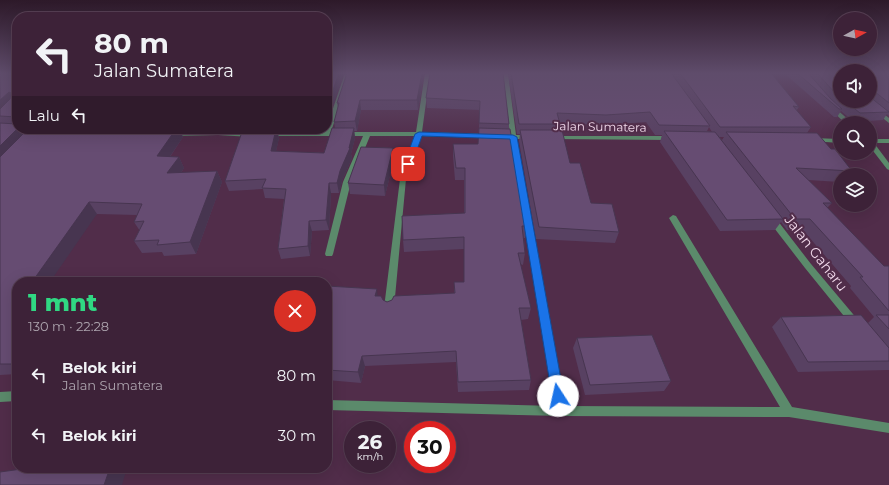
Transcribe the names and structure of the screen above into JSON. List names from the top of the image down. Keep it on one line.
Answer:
{"streets":{"street":["Jalan Sumatera","Jalan Gaharu"]},"north":"right","page":{"turn":["80 m","Jalan Sumatera"],"then":"Lalu","heading":["1 mnt","130 m · 22:28"],"list":[{"name":"Belok kiri","note":"Jalan Sumatera","value":"80 m"},{"name":"Belok kiri","value":"30 m"}],"speed":"26 km/h","limit":"30"}}
